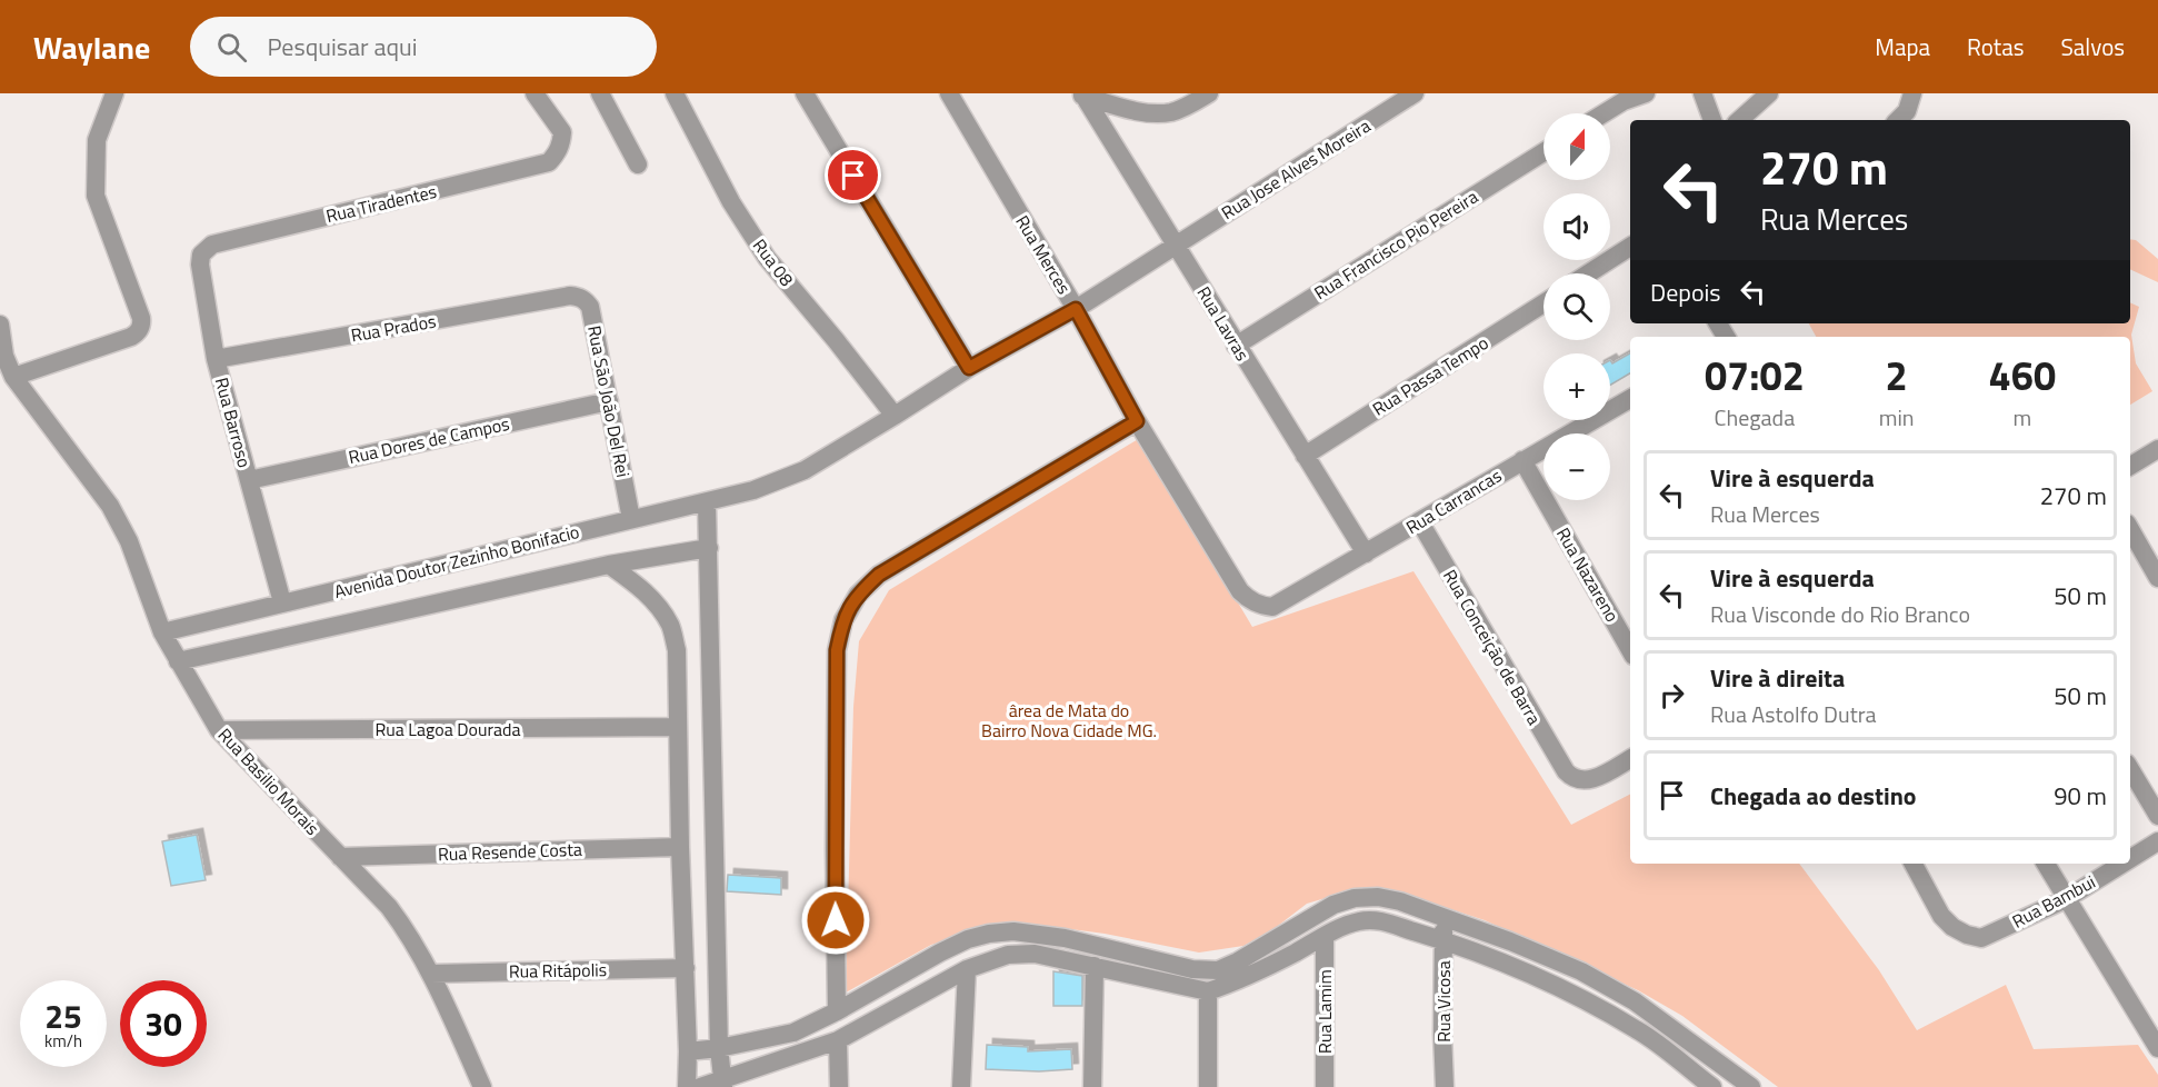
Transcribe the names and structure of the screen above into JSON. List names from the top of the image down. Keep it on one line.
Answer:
{"streets":{"street":["Rua Jose Alves Moreira","Rua Tiradentes","Rua Francisco Pio Pereira","Rua Merces","Rua 08","Rua Lavras","Rua Prados","Rua Passa Tempo","Rua São João Del Rei","Rua Barroso","Rua Dores de Campos","Rua Carrancas","Avenida Doutor Zezinho Bonifacio","Rua Nazareno","Rua Conceição de Barra","Rua Lagoa Dourada","Rua Basilio Morais","Rua Resende Costa","Rua Bambui","Rua Ritápolis","Rua Vicosa","Rua Lamim"]},"crossings":[["Rua Jose Alves Moreira","Rua Merces"],["Rua Jose Alves Moreira","Rua Lavras"],["Rua Jose Alves Moreira","Avenida Doutor Zezinho Bonifacio"],["Rua Tiradentes","Rua Barroso"],["Rua Francisco Pio Pereira","Rua Lavras"],["Rua Merces","Rua Carrancas"],["Rua 08","Avenida Doutor Zezinho Bonifacio"],["Rua Lavras","Rua Passa Tempo"],["Rua Lavras","Rua Carrancas"],["Rua Prados","Rua São João Del Rei"],["Rua Prados","Rua Barroso"],["Rua São João Del Rei","Rua Dores de Campos"],["Rua São João Del Rei","Avenida Doutor Zezinho Bonifacio"],["Rua Barroso","Rua Dores de Campos"],["Rua Barroso","Avenida Doutor Zezinho Bonifacio"],["Rua Carrancas","Rua Nazareno"],["Rua Carrancas","Rua Conceição de Barra"],["Avenida Doutor Zezinho Bonifacio","Rua Basilio Morais"],["Rua Lagoa Dourada","Rua Basilio Morais"],["Rua Basilio Morais","Rua Resende Costa"],["Rua Basilio Morais","Rua Ritápolis"]],"parks":["ârea de Mata do Bairro Nova Cidade MG."],"north":"top","page":{"header":"Waylane","search":"Pesquisar aqui","nav":["Mapa","Rotas","Salvos"],"map_buttons":["+","−"],"turn":["270 m","Rua Merces"],"then":"Depois","eta":["07:02","Chegada","2","min","460","m"],"list":[{"name":"Vire à esquerda","note":"Rua Merces","value":"270 m"},{"name":"Vire à esquerda","note":"Rua Visconde do Rio Branco","value":"50 m"},{"name":"Vire à direita","note":"Rua Astolfo Dutra","value":"50 m"},{"name":"Chegada ao destino","value":"90 m"}],"speed":"25 km/h","limit":"30"}}
